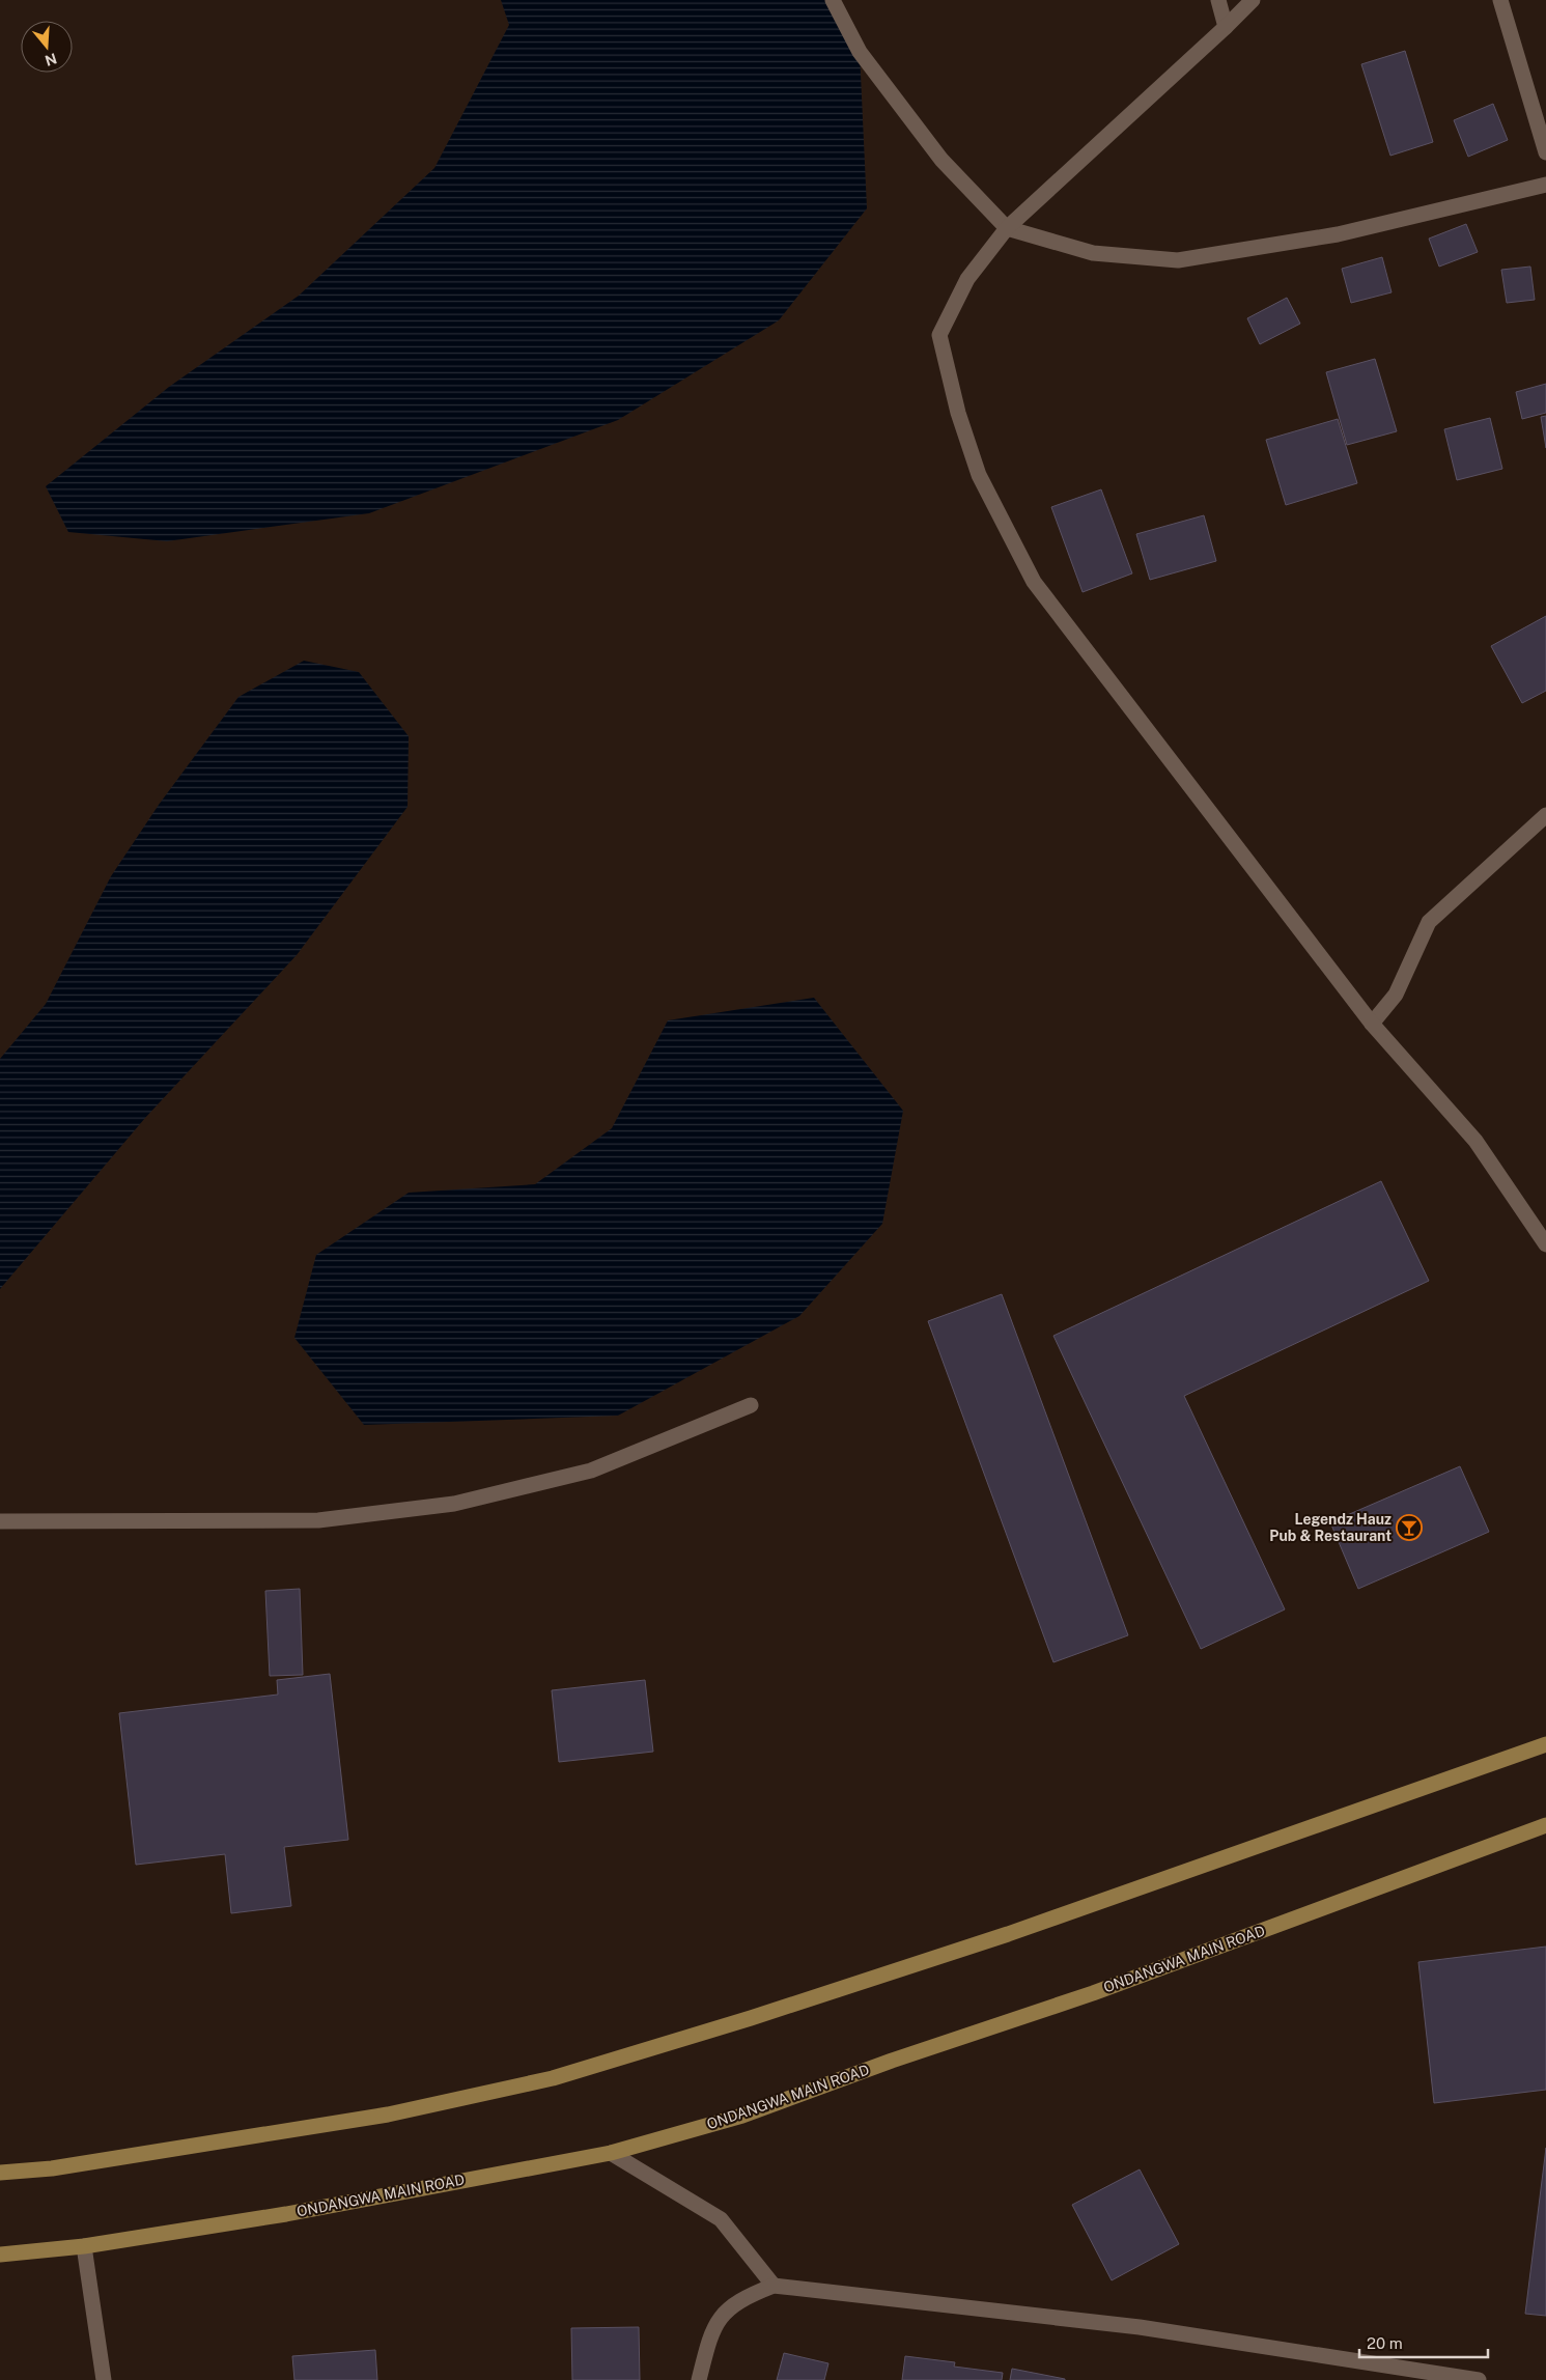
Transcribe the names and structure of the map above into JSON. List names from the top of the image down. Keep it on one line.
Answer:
{"streets":{"main road":["ONDANGWA MAIN ROAD"]},"places":{"bar":["Legendz Hauz Pub & Restaurant"]},"scale_bar":"20 m","north":"bottom"}
